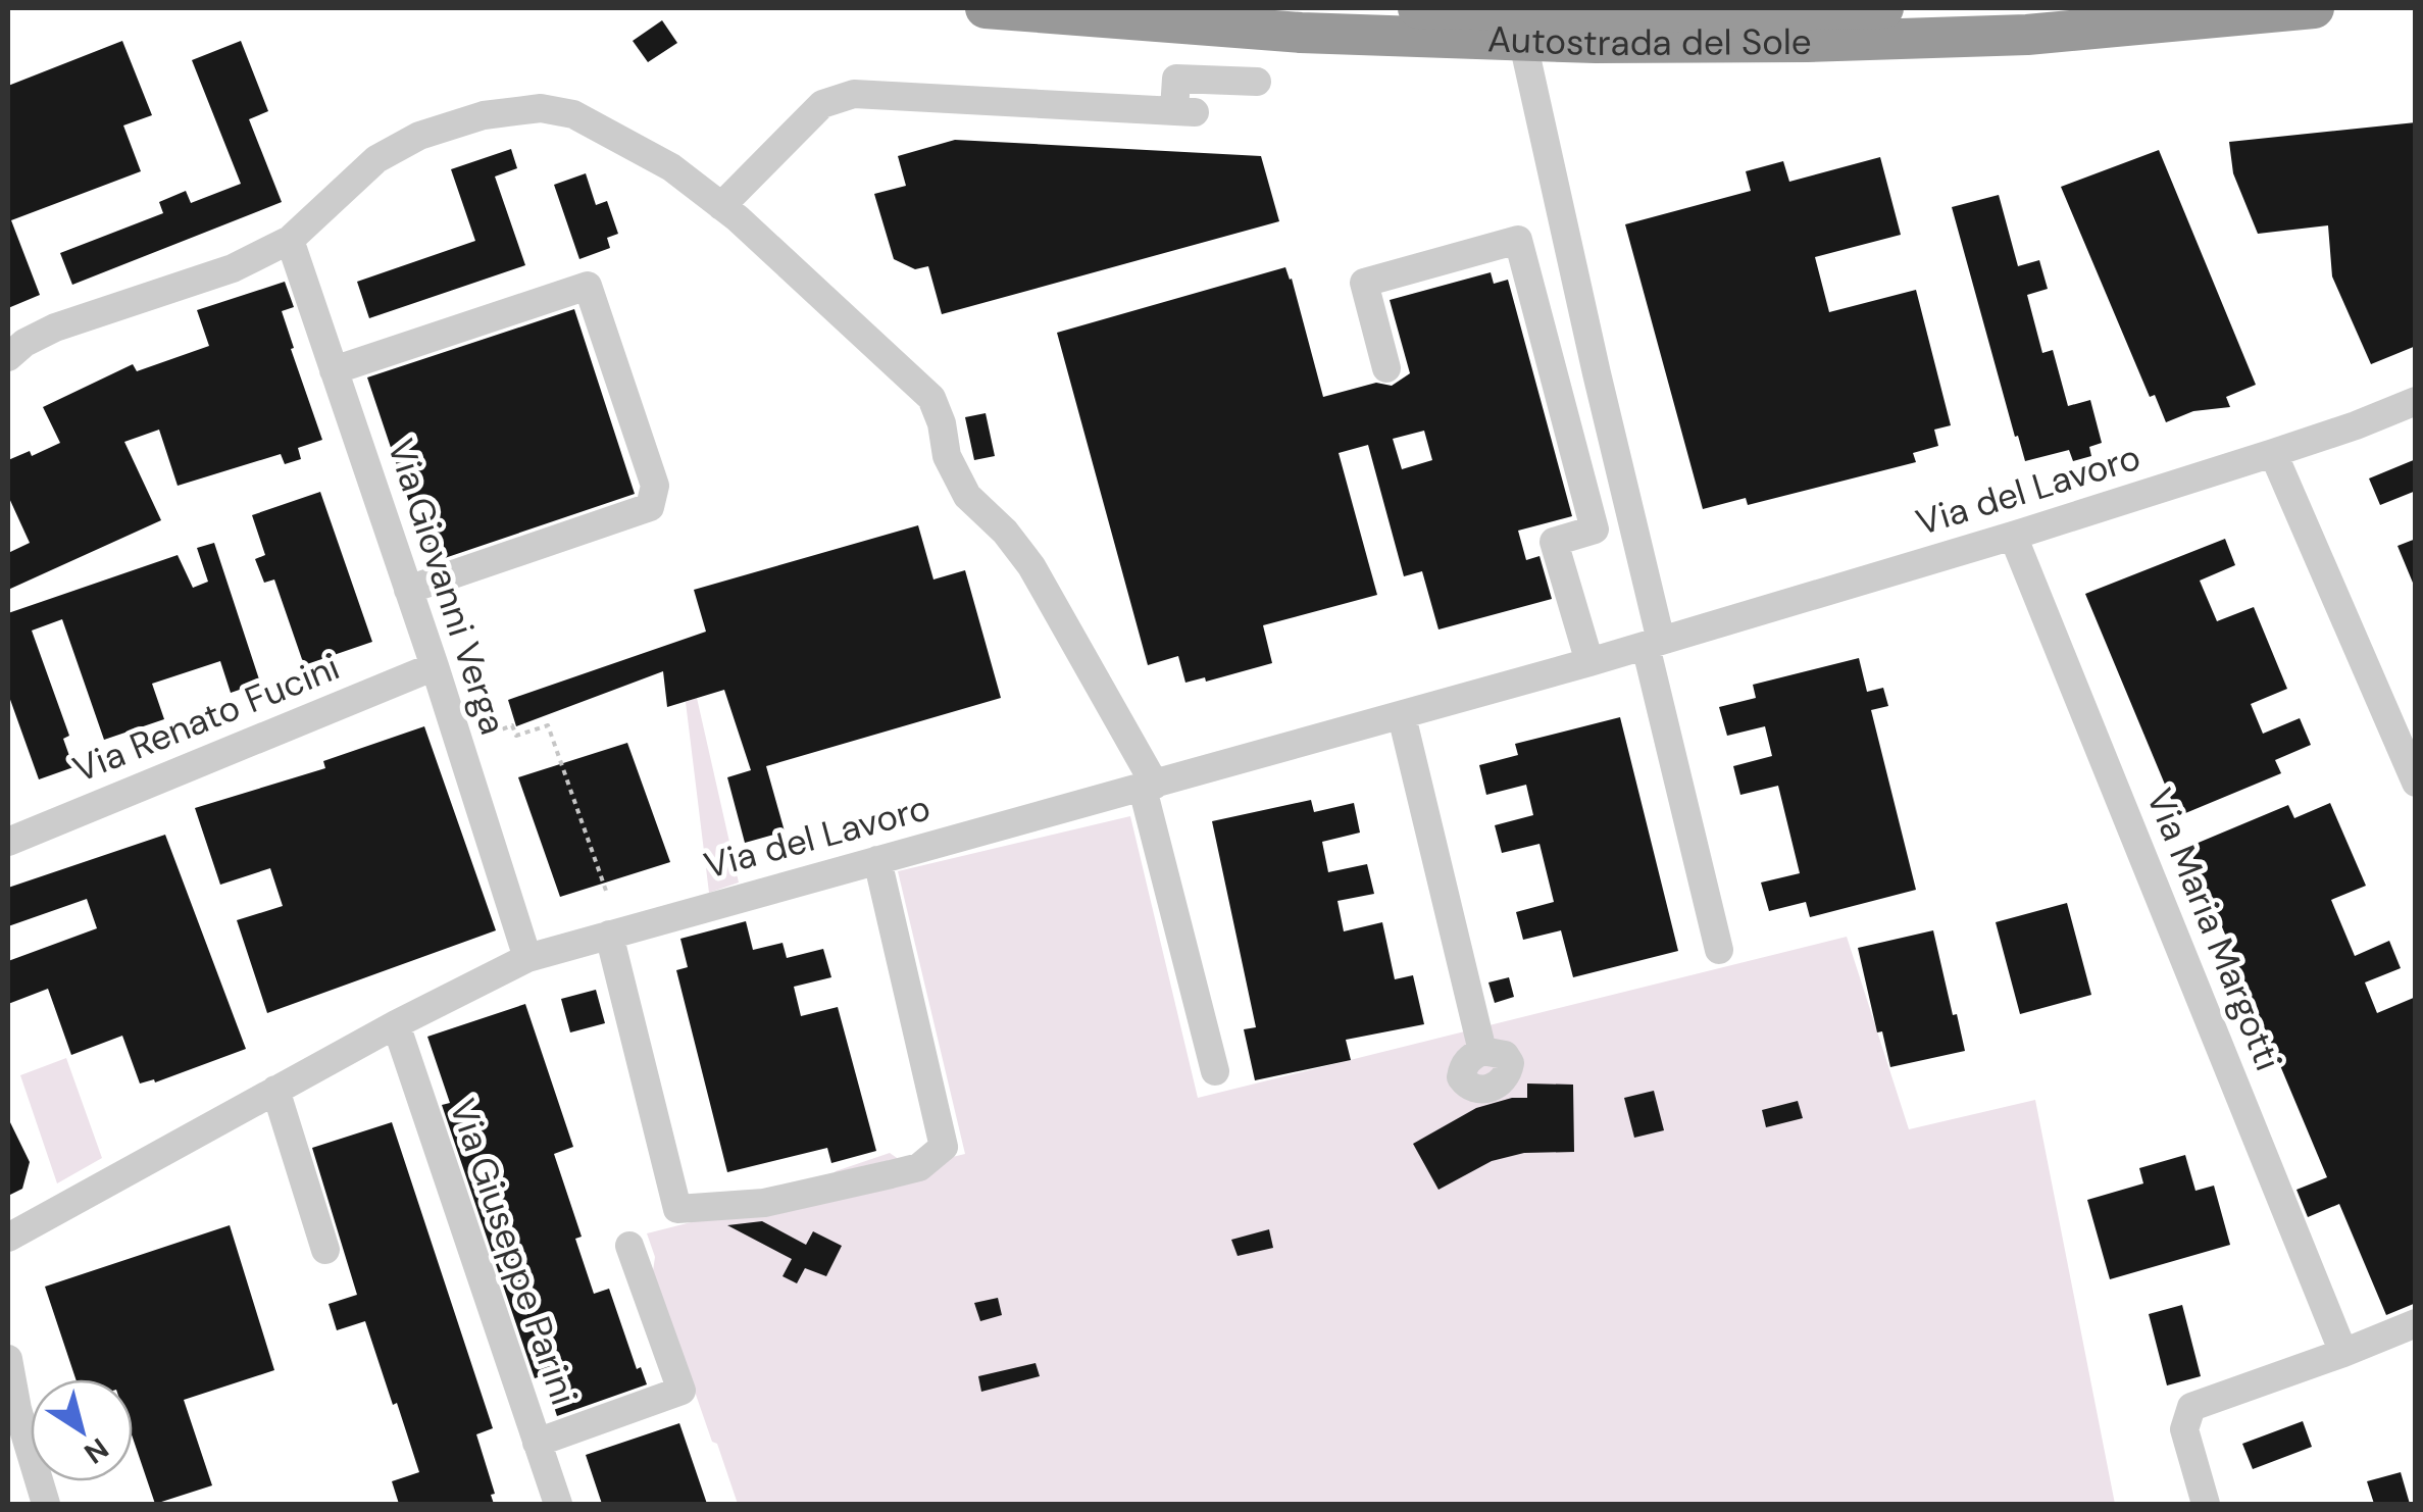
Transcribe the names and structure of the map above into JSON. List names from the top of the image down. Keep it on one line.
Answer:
{"streets":{"highway":["Autostrada del Sole"],"street":["Via del Lavoro","Via Giovanni Verga","Via Renato Fucini","Via Maria Margotti","Via Giuseppe Parini"]},"crossings":[["Via del Lavoro","Via Giovanni Verga"],["Via del Lavoro","Via Maria Margotti"],["Via del Lavoro","Via Giuseppe Parini"],["Via Giovanni Verga","Via Renato Fucini"]],"north":"bottom right"}
